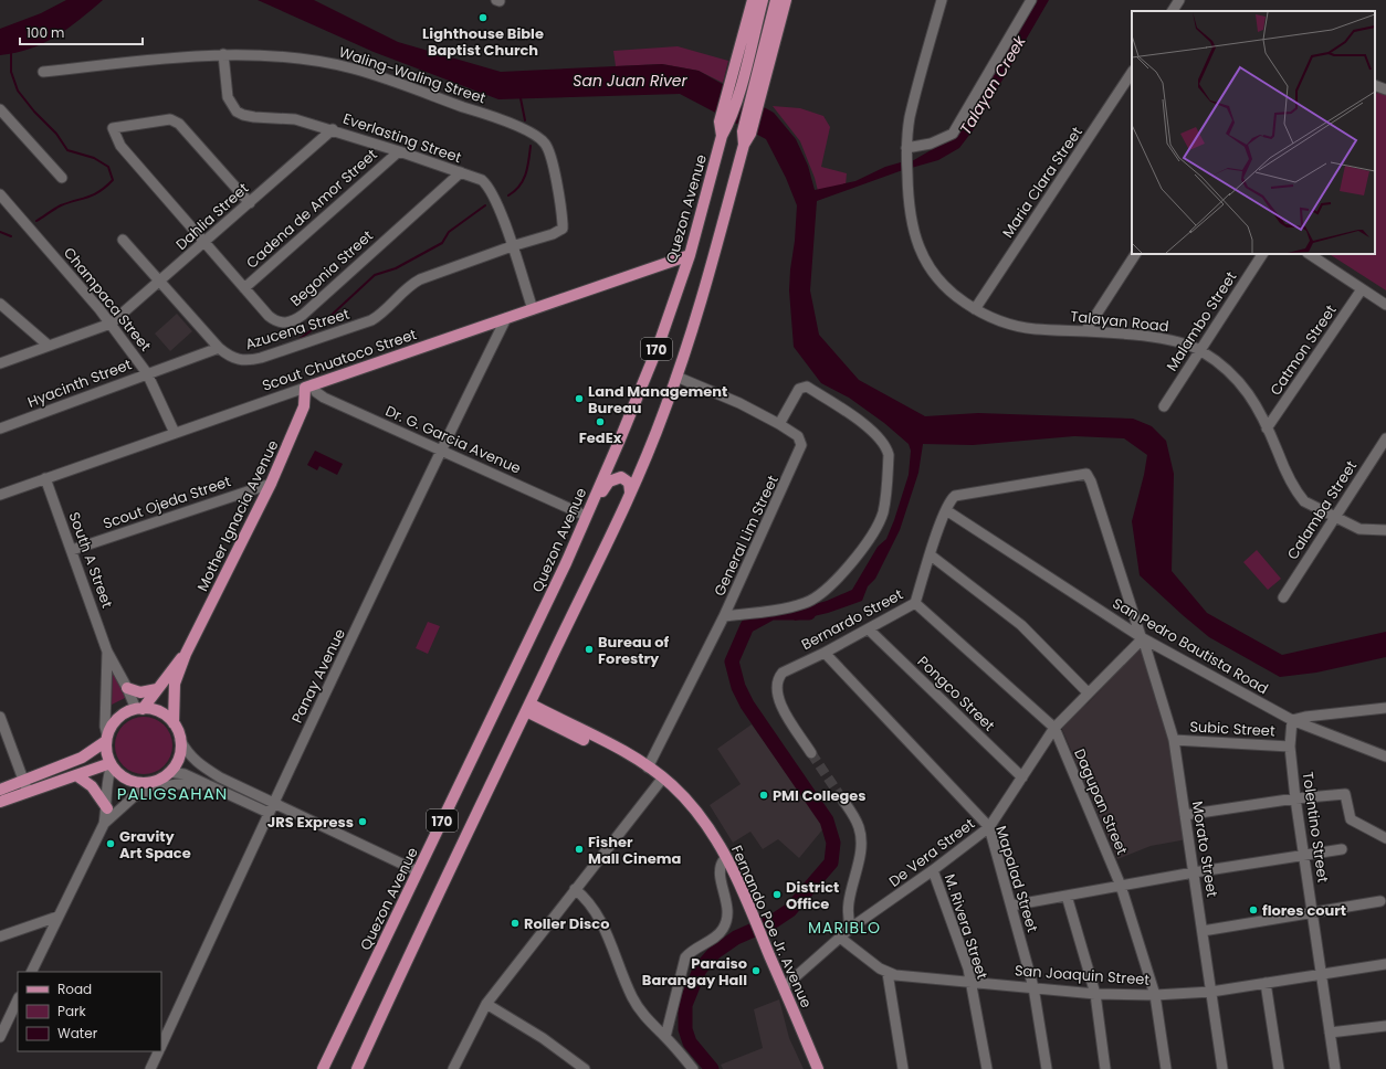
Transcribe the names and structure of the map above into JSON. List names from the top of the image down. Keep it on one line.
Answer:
{"streets":{"main road":["Quezon Avenue","170","Scout Chuatoco Street","Mother Ignacia Avenue","Fernando Poe Jr. Avenue"],"street":["Waling-Waling Street","Everlasting Street","Maria Clara Street","Cadena de Amor Street","Dahlia Street","Begonia Street","Champaca Street","Talayan Road","Malambo Street","Azucena Street","Catmon Street","Hyacinth Street","Dr. G. Garcia Avenue","Scout Ojeda Street","Calamba Street","General Lim Street","South A Street","Bernardo Street","San Pedro Bautista Road","Panay Avenue","Pongco Street","Subic Street","Dagupan Street","Tolentino Street","Morato Street","De Vera Street","Mapalad Street","M. Rivera Street","San Joaquin Street"]},"crossings":[["Waling-Waling Street","Everlasting Street"],["Waling-Waling Street","Azucena Street"],["Everlasting Street","Cadena de Amor Street"],["Everlasting Street","Dahlia Street"],["Everlasting Street","Begonia Street"],["Everlasting Street","Azucena Street"],["Everlasting Street","Scout Chuatoco Street"],["Maria Clara Street","Talayan Road"],["Cadena de Amor Street","Begonia Street"],["Quezon Avenue","Scout Chuatoco Street"],["Quezon Avenue","Dr. G. Garcia Avenue"],["Dahlia Street","Begonia Street"],["Dahlia Street","Champaca Street"],["Dahlia Street","Azucena Street"],["Champaca Street","Scout Chuatoco Street"],["Champaca Street","Hyacinth Street"],["Talayan Road","Malambo Street"],["Talayan Road","Catmon Street"],["Talayan Road","Calamba Street"],["Azucena Street","Hyacinth Street"],["170","General Lim Street"],["170","Fernando Poe Jr. Avenue"],["Scout Chuatoco Street","Dr. G. Garcia Avenue"],["Scout Chuatoco Street","Mother Ignacia Avenue"],["Scout Chuatoco Street","South A Street"],["Scout Chuatoco Street","Panay Avenue"],["Dr. G. Garcia Avenue","Mother Ignacia Avenue"],["Dr. G. Garcia Avenue","Panay Avenue"],["Scout Ojeda Street","Mother Ignacia Avenue"],["Scout Ojeda Street","South A Street"],["Mother Ignacia Avenue","South A Street"],["General Lim Street","Fernando Poe Jr. Avenue"],["Bernardo Street","San Pedro Bautista Road"],["Bernardo Street","Pongco Street"],["Bernardo Street","Dagupan Street"],["Bernardo Street","Morato Street"],["Bernardo Street","Mapalad Street"],["San Pedro Bautista Road","Tolentino Street"],["San Pedro Bautista Road","Morato Street"],["San Pedro Bautista Road","De Vera Street"],["Pongco Street","De Vera Street"],["Subic Street","Tolentino Street"],["Subic Street","Morato Street"],["Dagupan Street","De Vera Street"],["Dagupan Street","San Joaquin Street"],["Tolentino Street","San Joaquin Street"],["Morato Street","De Vera Street"],["Morato Street","San Joaquin Street"],["De Vera Street","Mapalad Street"],["De Vera Street","Fernando Poe Jr. Avenue"],["De Vera Street","M. Rivera Street"],["De Vera Street","San Joaquin Street"],["Mapalad Street","San Joaquin Street"],["M. Rivera Street","San Joaquin Street"]],"districts":["PALIGSAHAN","MARIBLO"],"water":["San Juan River","Talayan Creek"],"places":["Lighthouse Bible Baptist Church","Land Management Bureau","FedEx","Bureau of Forestry","PMI Colleges","JRS Express","Gravity Art Space","Fisher Mall Cinema","District Office","flores court","Roller Disco","Paraiso Barangay Hall"],"legend":["Road","Park","Water"],"scale_bar":"100 m"}
